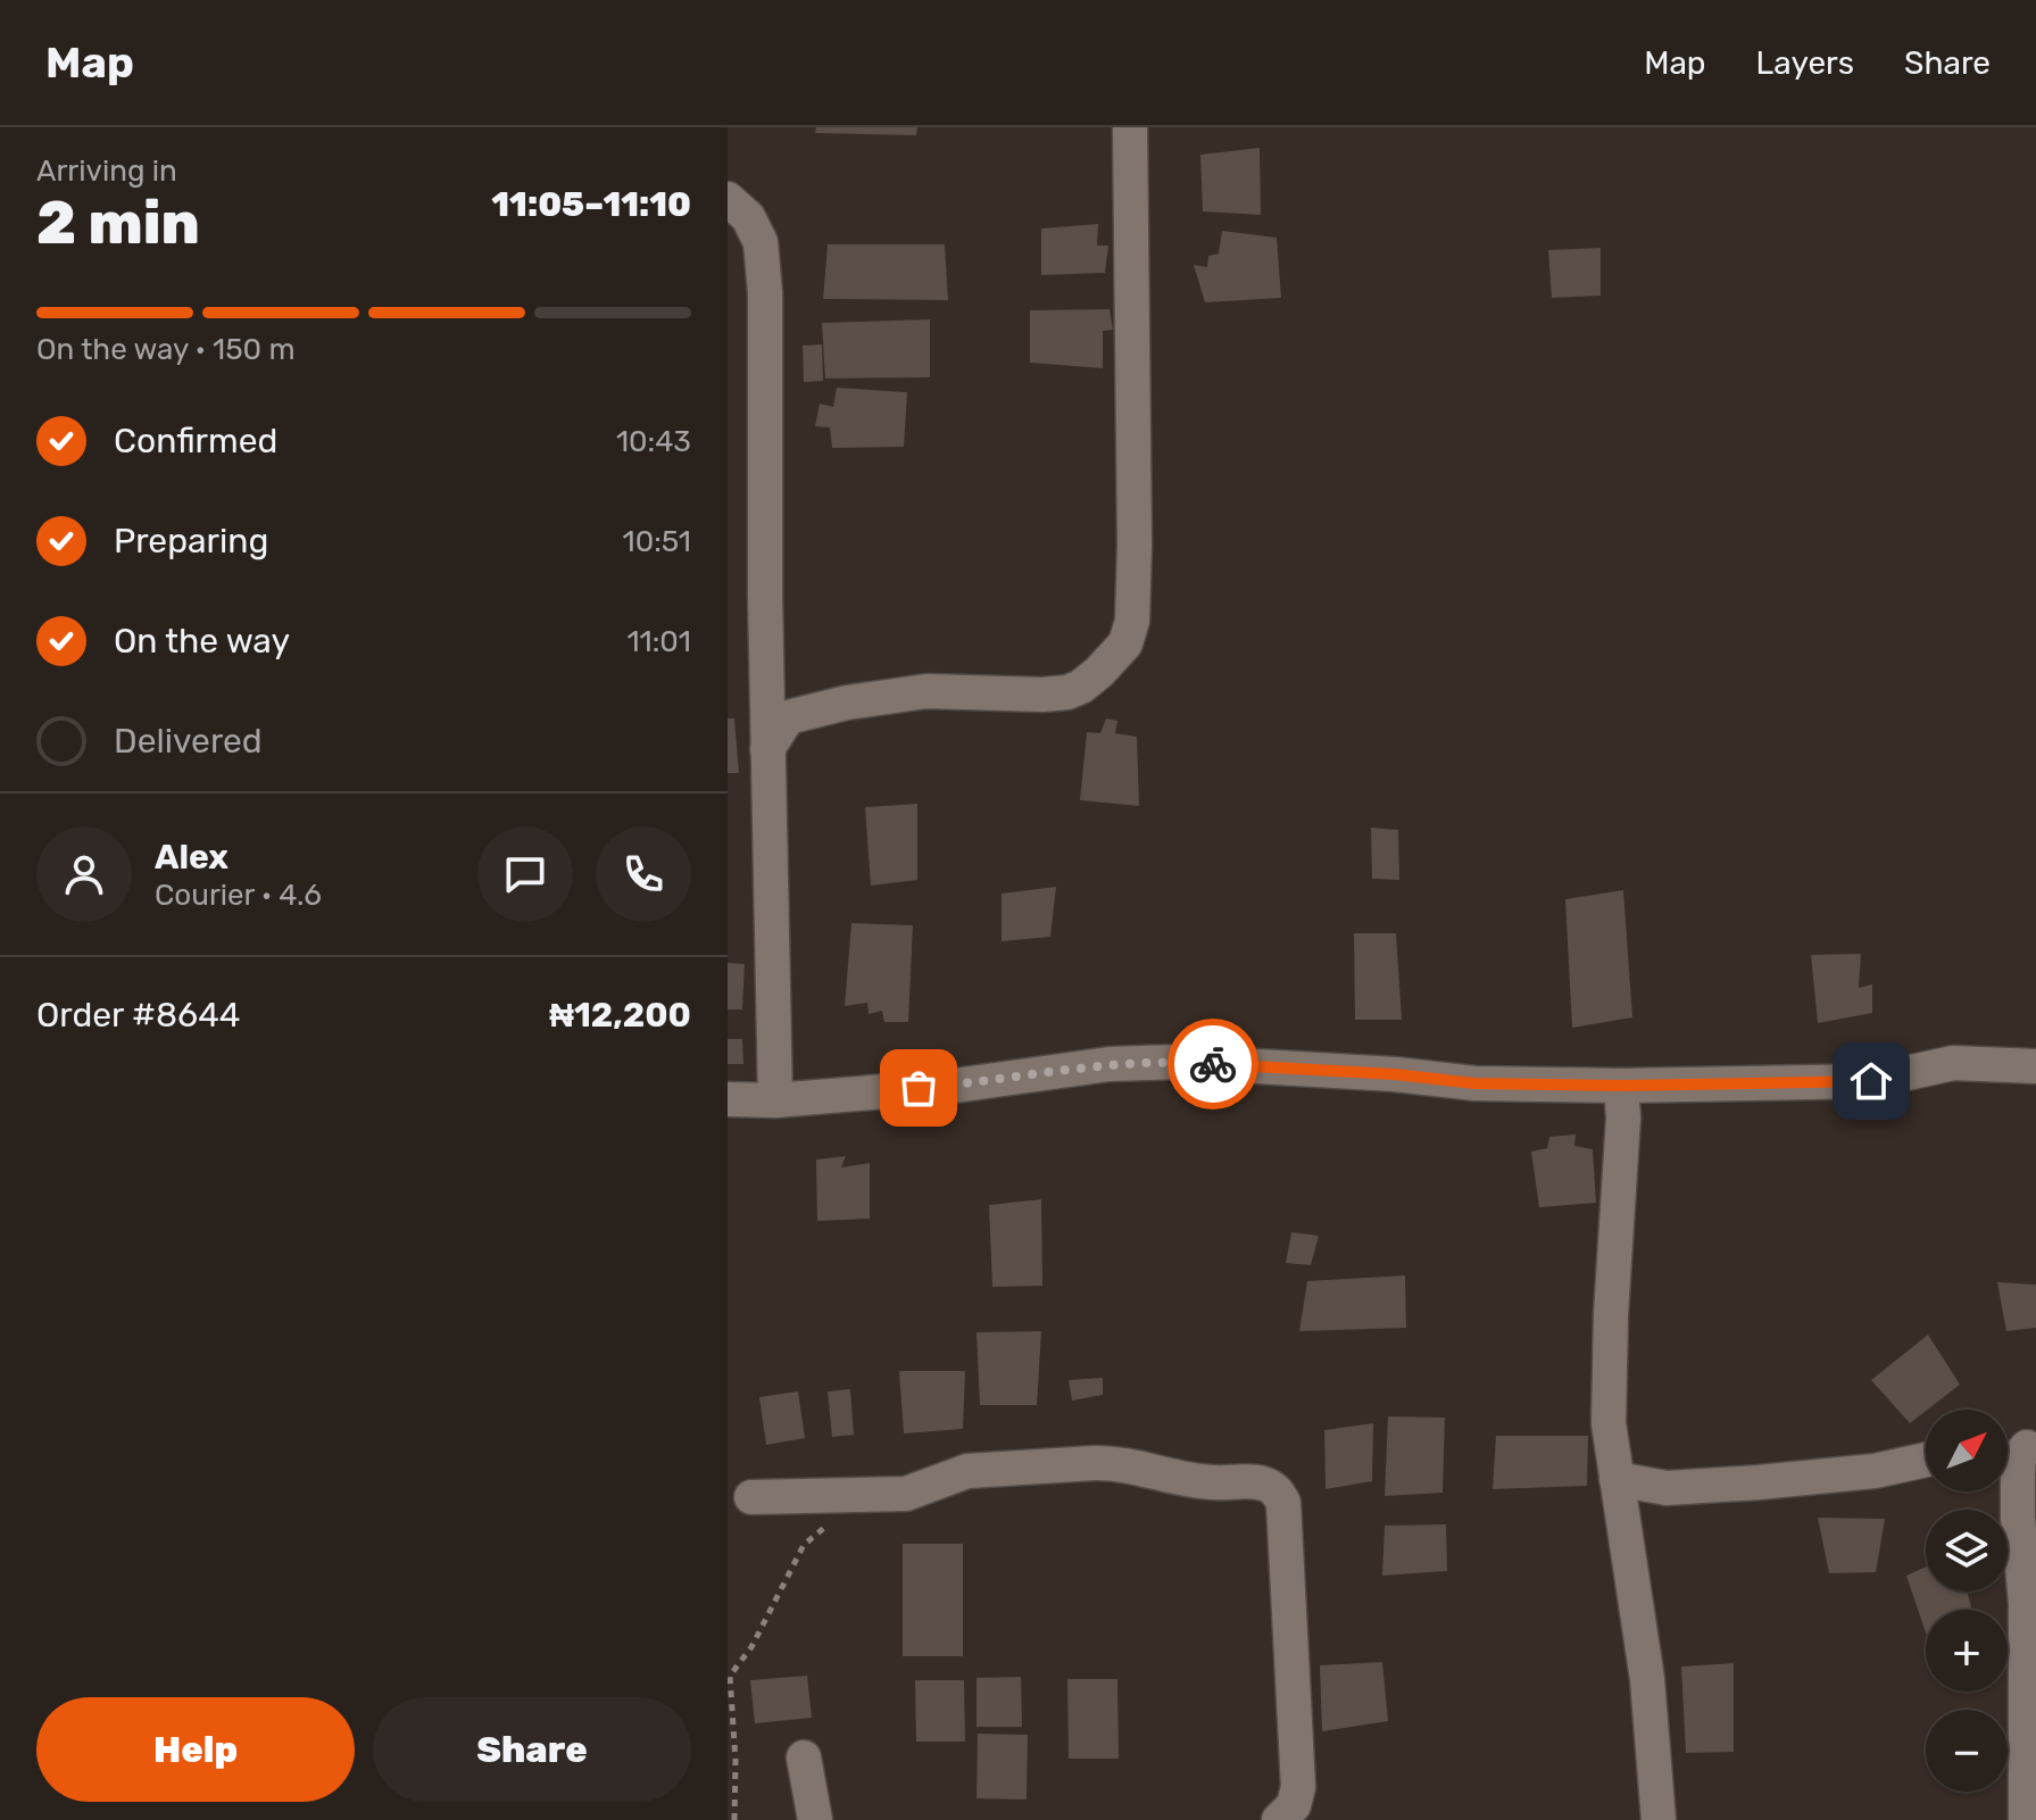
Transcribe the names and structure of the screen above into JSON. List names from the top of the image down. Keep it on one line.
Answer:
{"north":"top right","page":{"header":"Map","nav":["Map","Layers","Share"],"heading":["2 min","Arriving in","11:05–11:10"],"panel":["Alex","Courier · 4.6","Order #8644","₦12,200"],"bar":"On the way · 150 m","list":[["Confirmed","10:43"],["Preparing","10:51"],["On the way","11:01"],"Delivered"],"map_buttons":["+","−"],"buttons":["Help","Share"]}}
